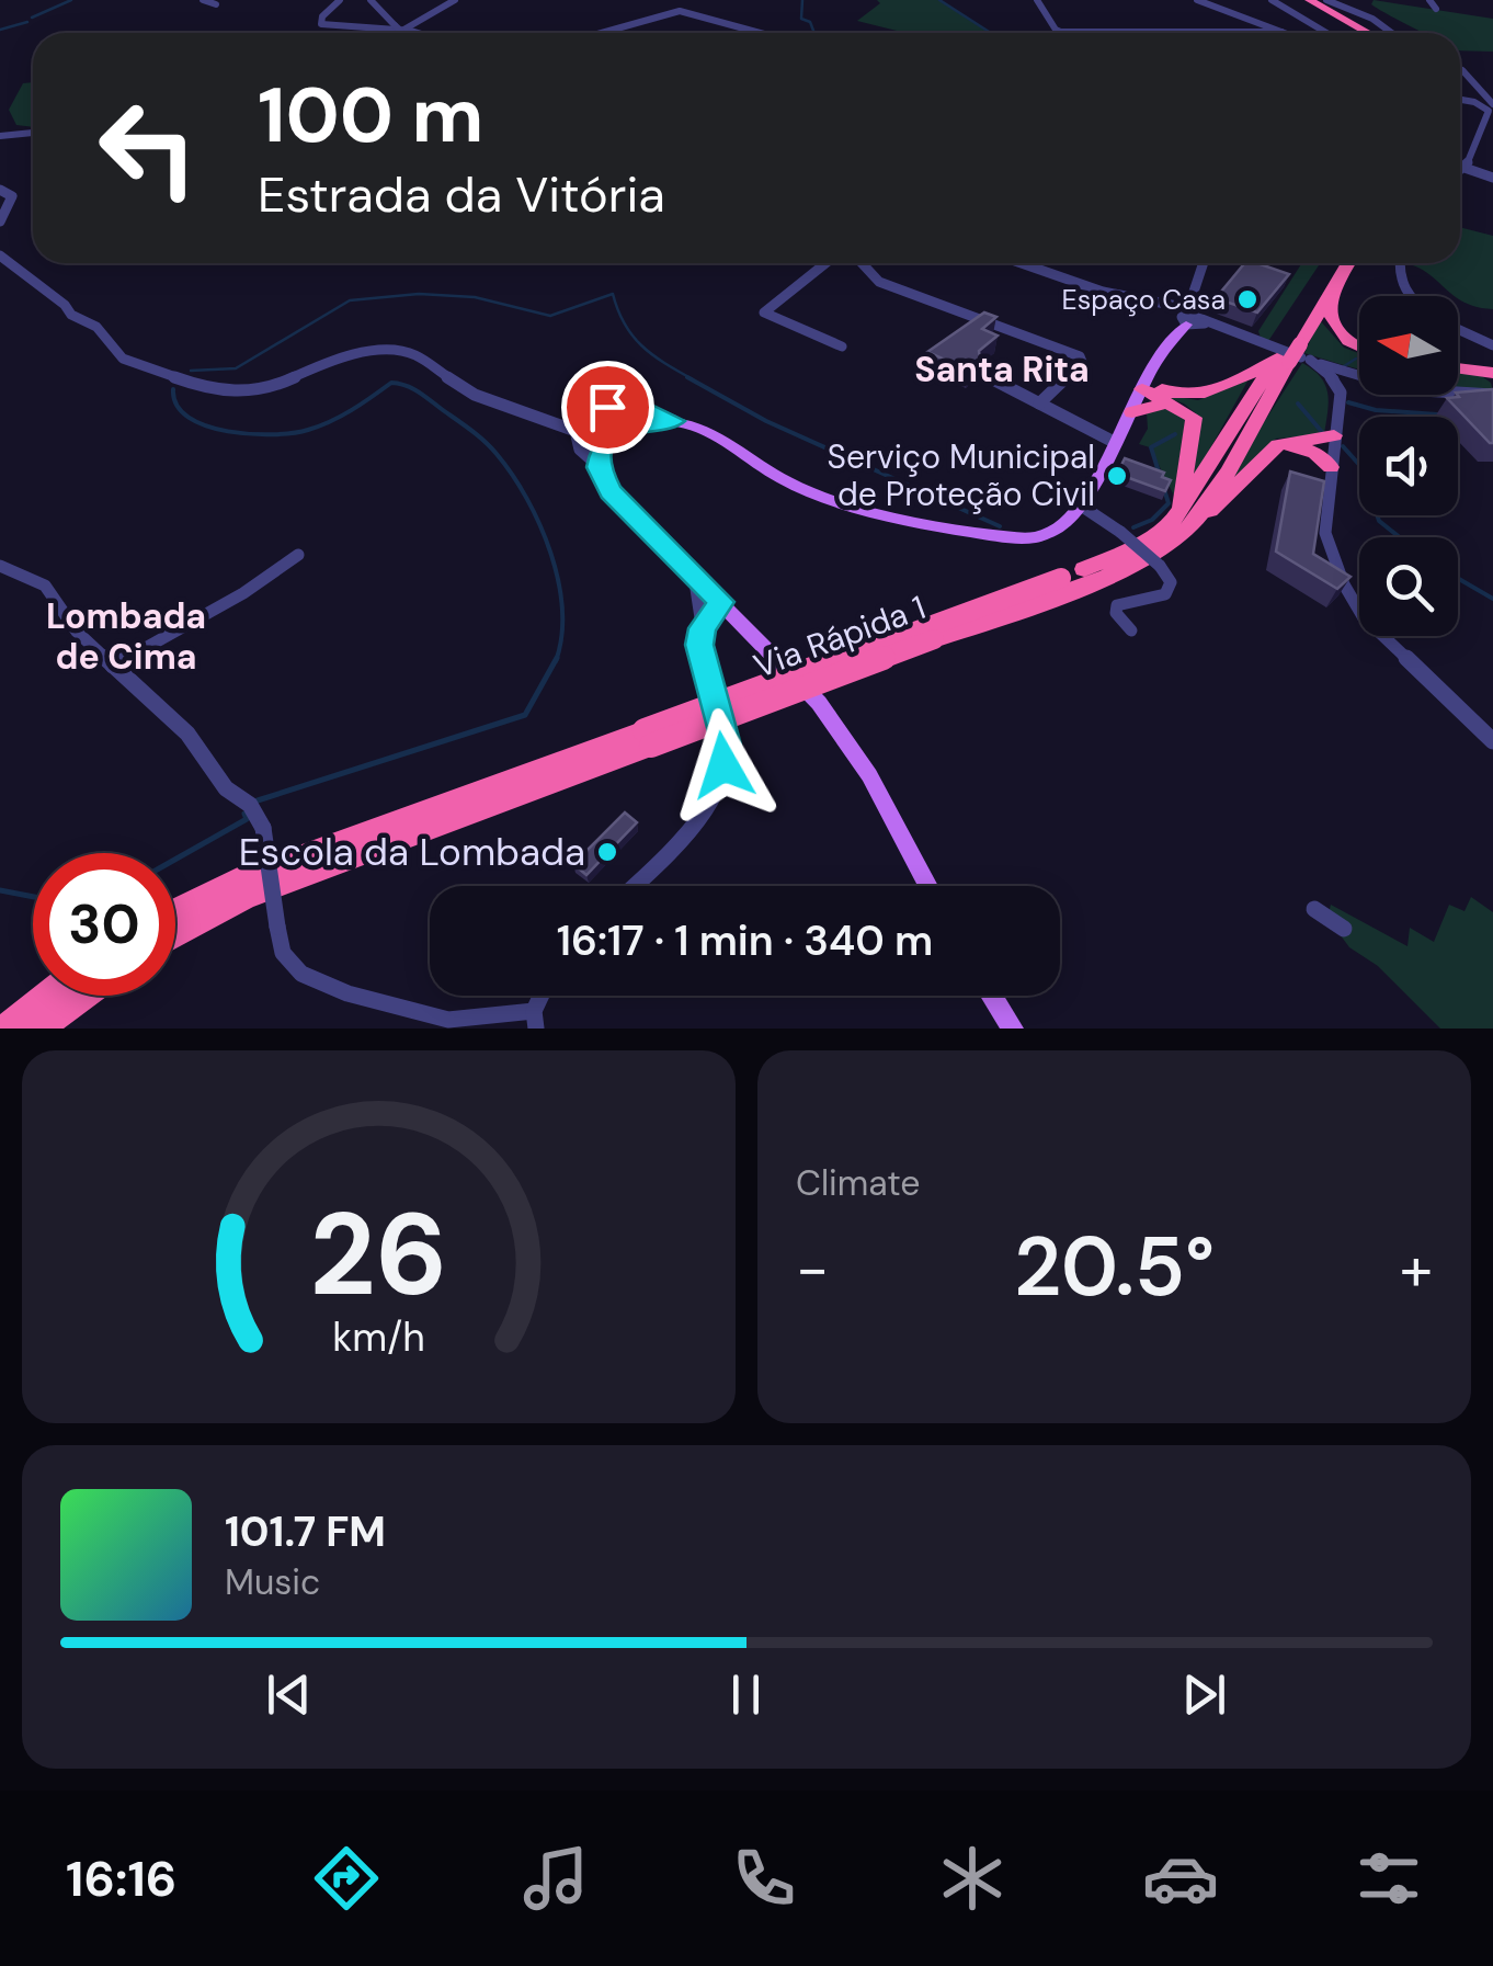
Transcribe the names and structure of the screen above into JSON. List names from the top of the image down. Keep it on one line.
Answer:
{"streets":{"highway":["Via Rápida 1"]},"districts":["Santa Rita","Lombada de Cima"],"places":["Espaço Casa","Serviço Municipal de Proteção Civil","Escola da Lombada"],"north":"left","page":{"turn":["100 m","Estrada da Vitória"],"limit":"30","trip":"16:17 · 1 min · 340 m","tile":"Climate","heat":["−","20.5°","+"],"song":["101.7 FM","Music"],"tabs":"16:16","gauge":["26","km/h"]}}
